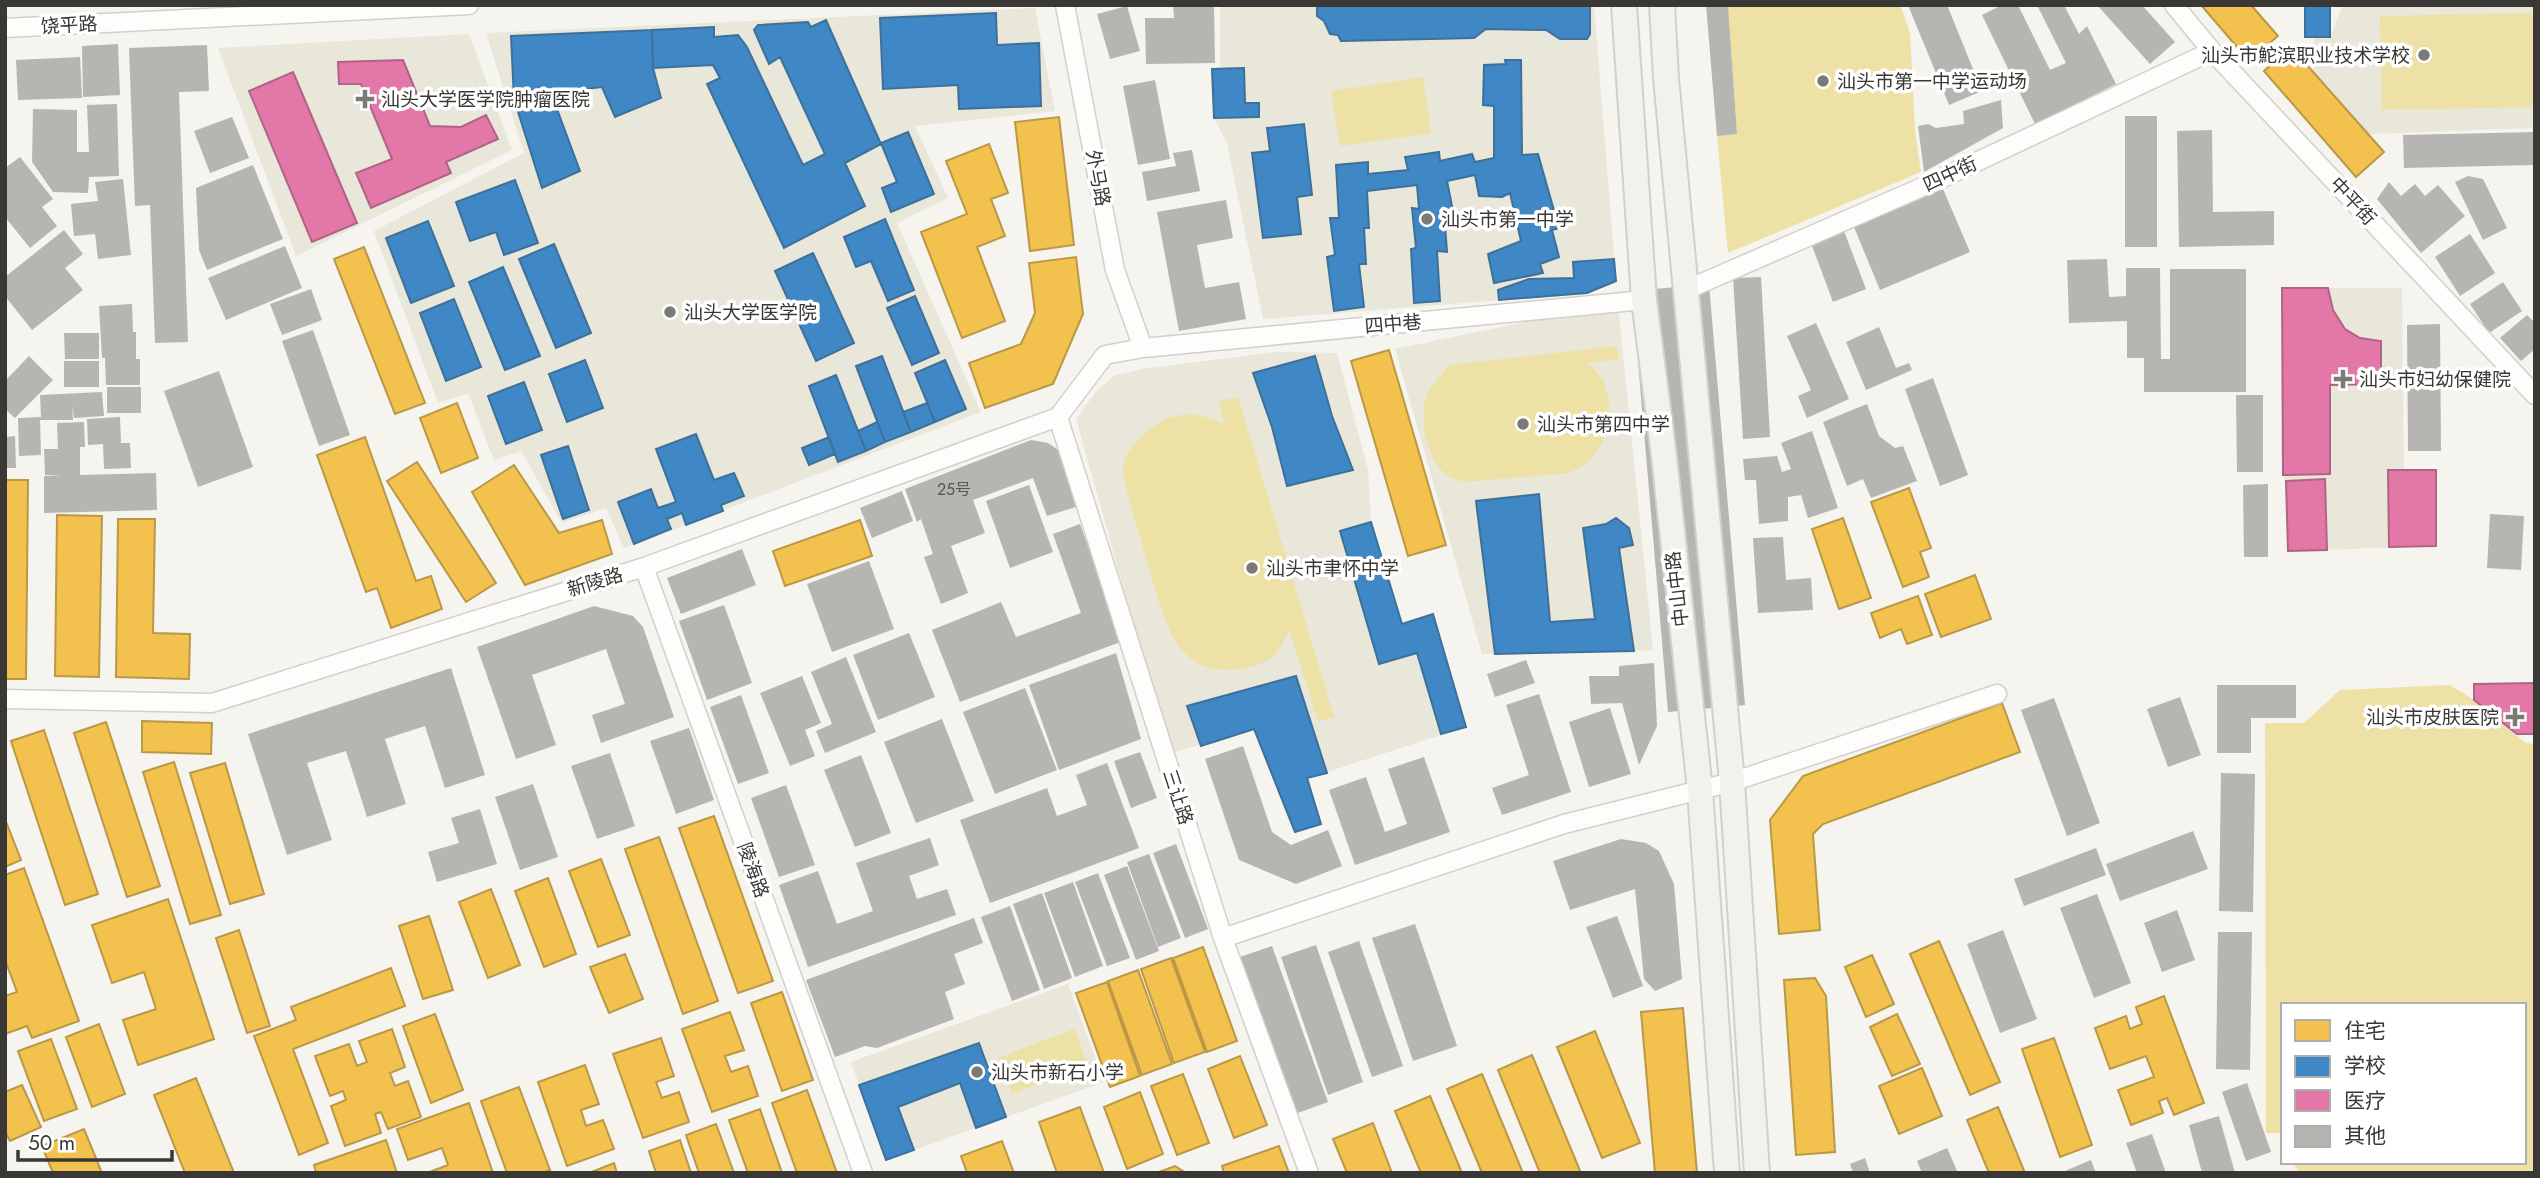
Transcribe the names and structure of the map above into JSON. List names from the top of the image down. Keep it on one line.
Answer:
{"streets":{"main road":["中山中路"],"street":["饶平路","四中街","外马路","中平街","四中巷","新陵路","三让路","陵海路"]},"crossings":[["四中街","中平街"],["四中街","中山中路"],["外马路","四中巷"],["四中巷","中山中路"],["新陵路","三让路"],["新陵路","陵海路"]],"places":{"other":["汕头市鮀滨职业技术学校","汕头市第一中学运动场","汕头市第一中学","汕头大学医学院","汕头市第四中学","汕头市聿怀中学","汕头市新石小学"],"health":["汕头大学医学院肿瘤医院","汕头市妇幼保健院","汕头市皮肤医院"]},"house_numbers":["25号"],"legend":["住宅","学校","医疗","其他"],"scale_bar":"50 m"}
